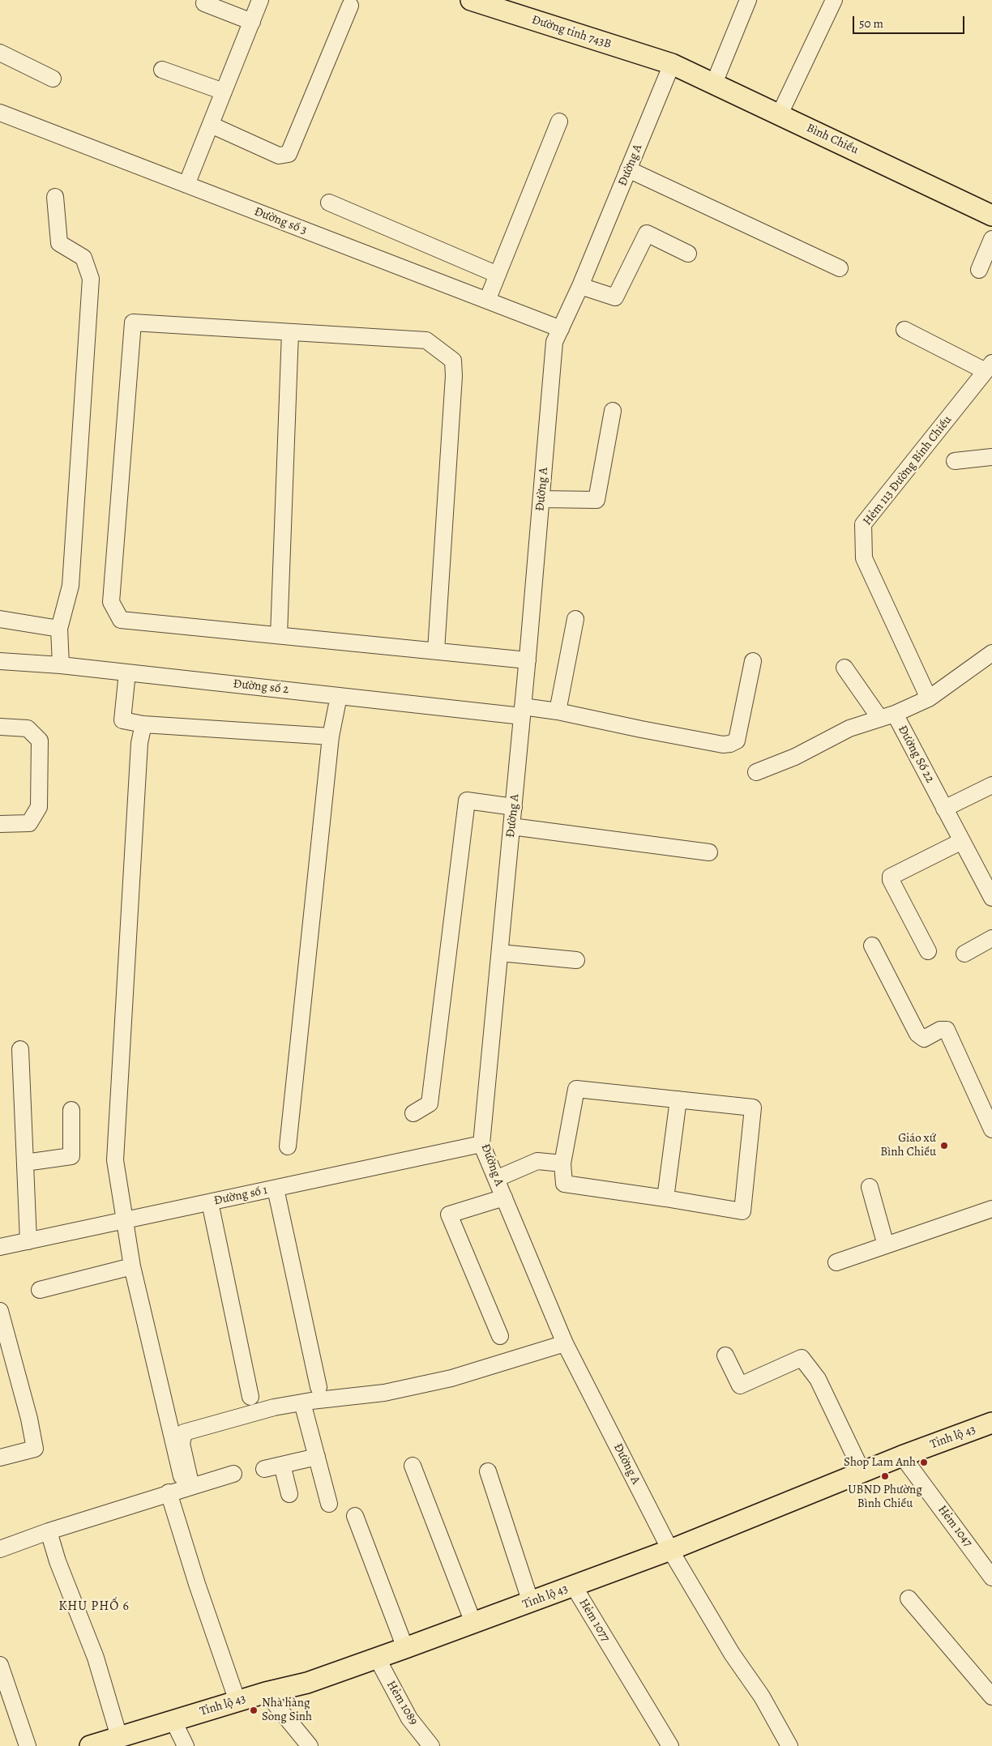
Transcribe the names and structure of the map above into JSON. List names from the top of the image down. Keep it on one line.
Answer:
{"streets":{"main road":["Đường tỉnh 743B","Bình Chiểu","Tỉnh lộ 43"],"street":["Đường A","Đường số 3","Hẻm 113 Đường Bính Chiếu","Đường số 2","Đường Số 22","Đường số 1","Hẻm 1047","Hẻm 1077","Hẻm 1089"]},"crossings":[["Đường tỉnh 743B","Bình Chiểu"],["Đường tỉnh 743B","Đường A"],["Bình Chiểu","Đường A"],["Đường A","Đường số 3"],["Đường A","Đường số 2"],["Đường A","Đường số 1"],["Đường A","Tỉnh lộ 43"],["Hẻm 113 Đường Bính Chiếu","Đường Số 22"],["Tỉnh lộ 43","Hẻm 1047"],["Tỉnh lộ 43","Hẻm 1077"],["Tỉnh lộ 43","Hẻm 1089"]],"districts":["KHU PHỐ 6"],"places":["Giáo xứ Bình Chiểu","Shop Lam Anh","UBND Phường Bình Chiểu","Nhà hàng Song Sinh"],"scale_bar":"50 m"}
